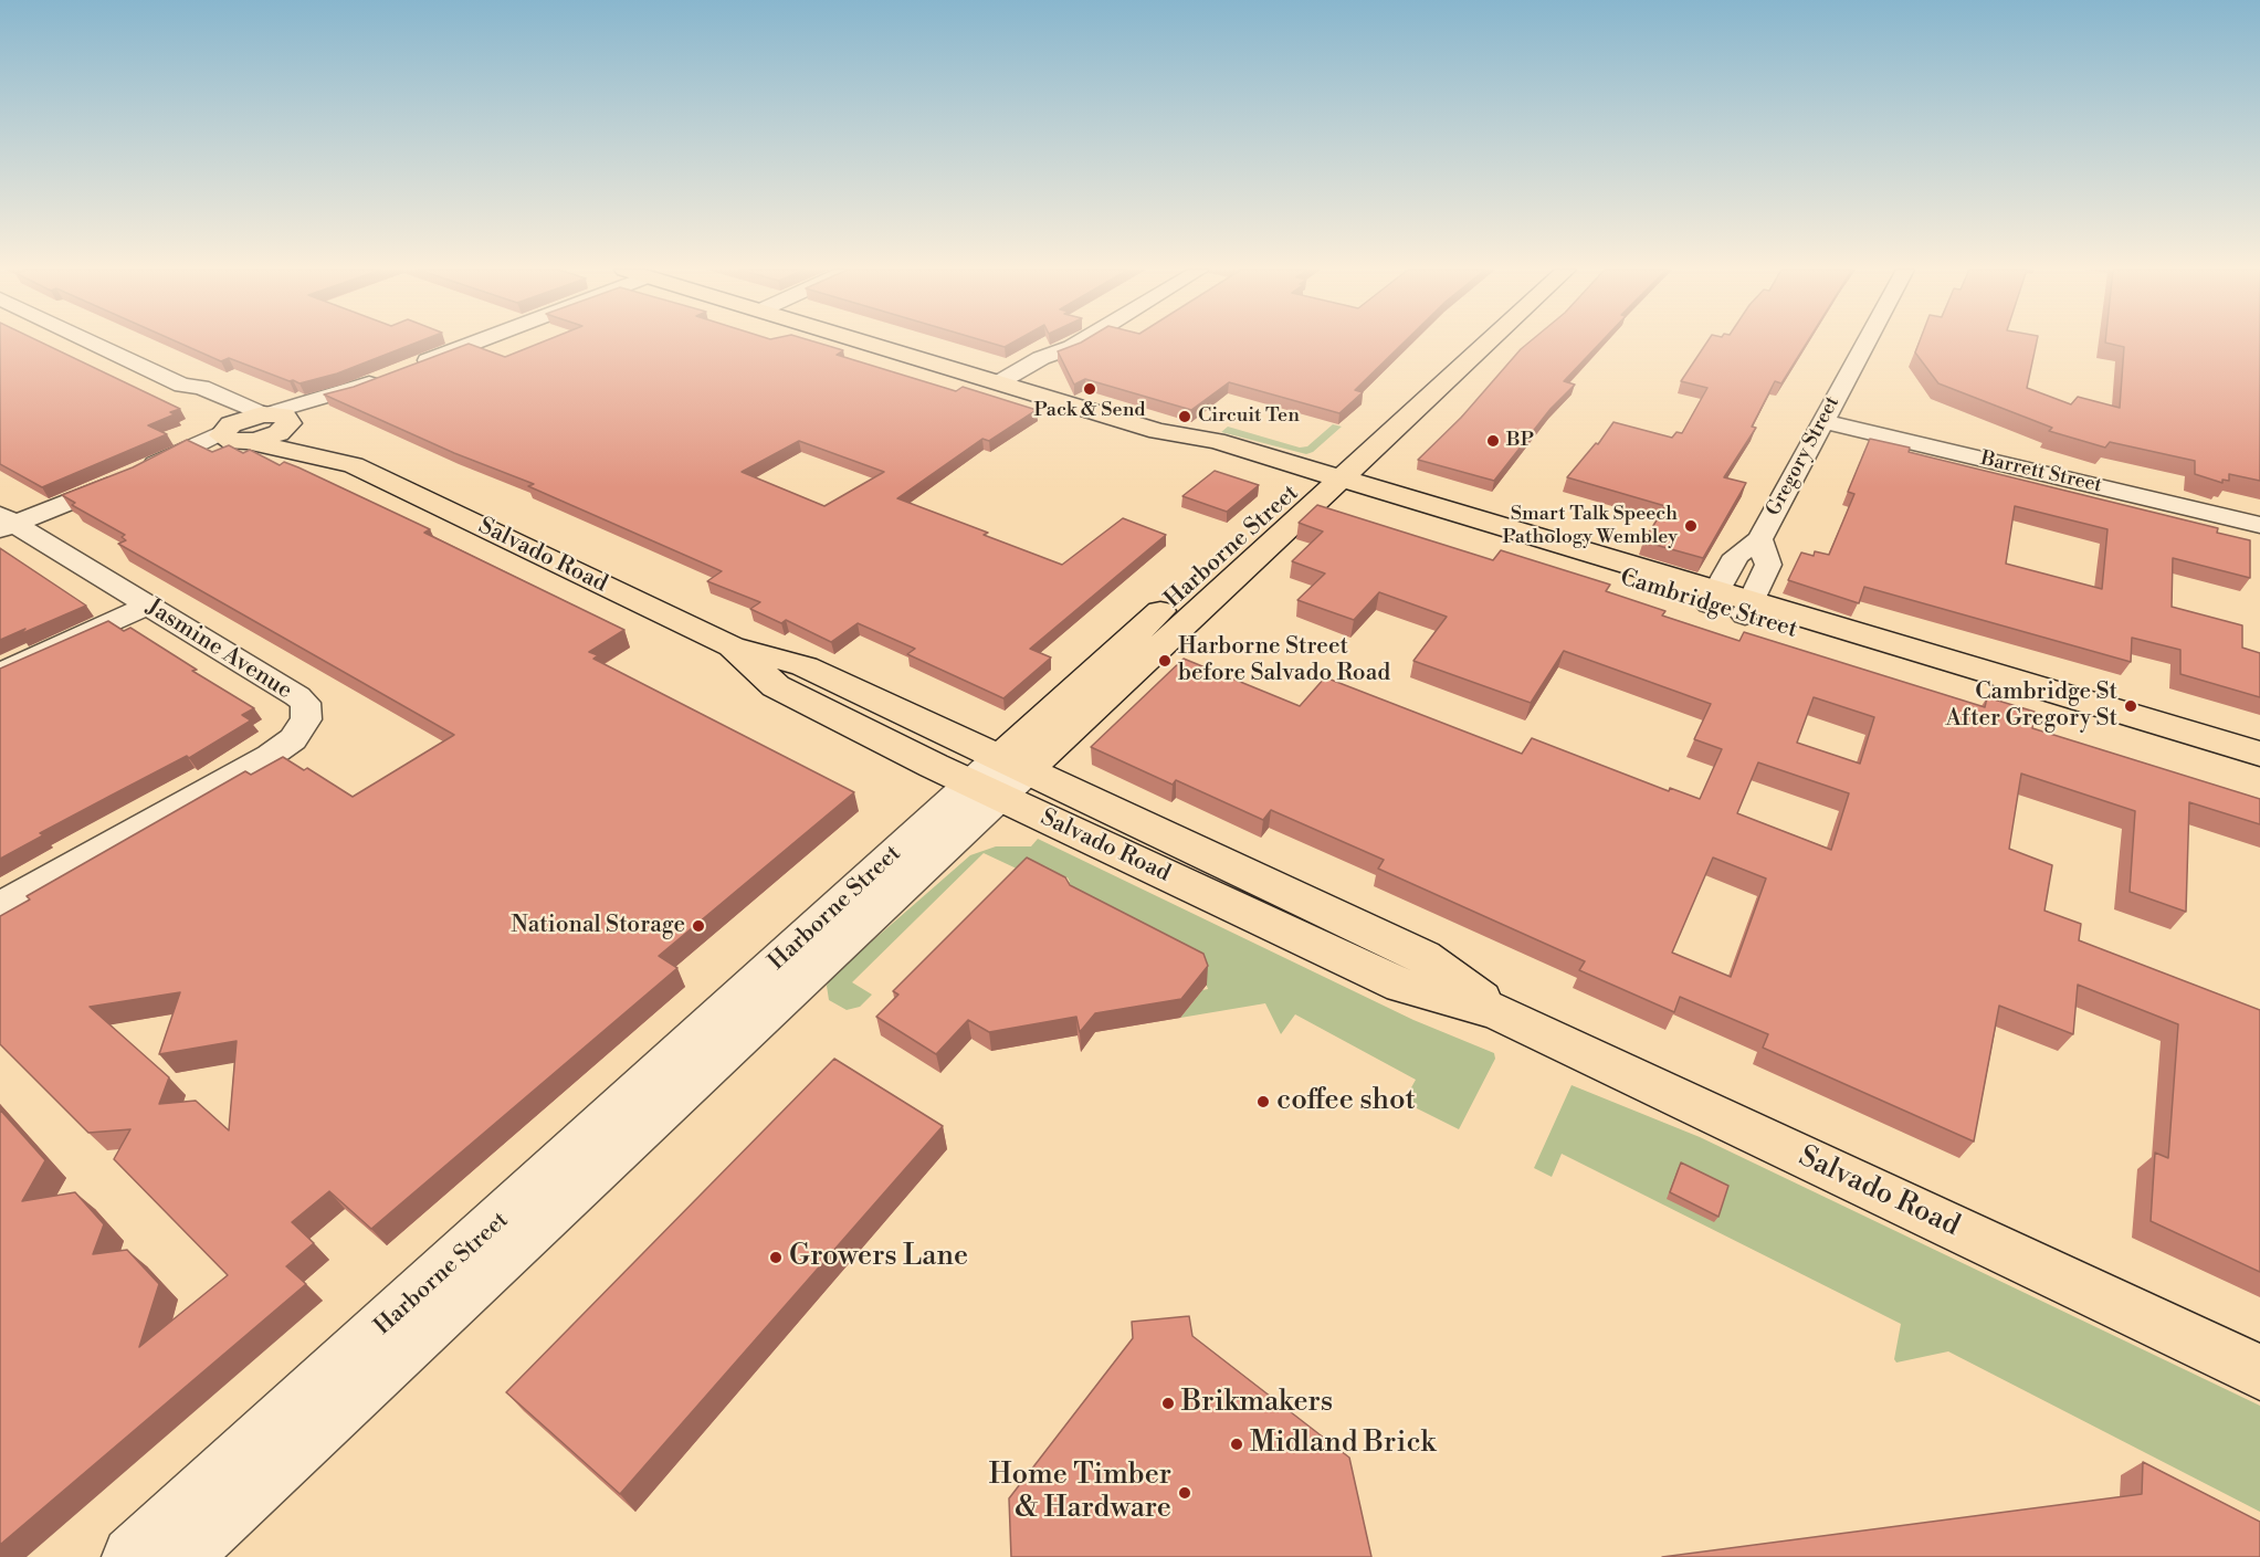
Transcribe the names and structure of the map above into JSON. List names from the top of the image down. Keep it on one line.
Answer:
{"streets":{"main road":["Harborne Street","Salvado Road","Cambridge Street"],"street":["Gregory Street","Barrett Street","Jasmine Avenue"]},"crossings":[["Gregory Street","Barrett Street"],["Gregory Street","Cambridge Street"],["Harborne Street","Salvado Road"],["Harborne Street","Cambridge Street"]],"places":["Pack & Send","Circuit Ten","BP","Smart Talk Speech Pathology Wembley","Harborne Street before Salvado Road","Cambridge St After Gregory St","National Storage","coffee shot","Growers Lane","Brikmakers","Midland Brick","Home Timber & Hardware"]}
